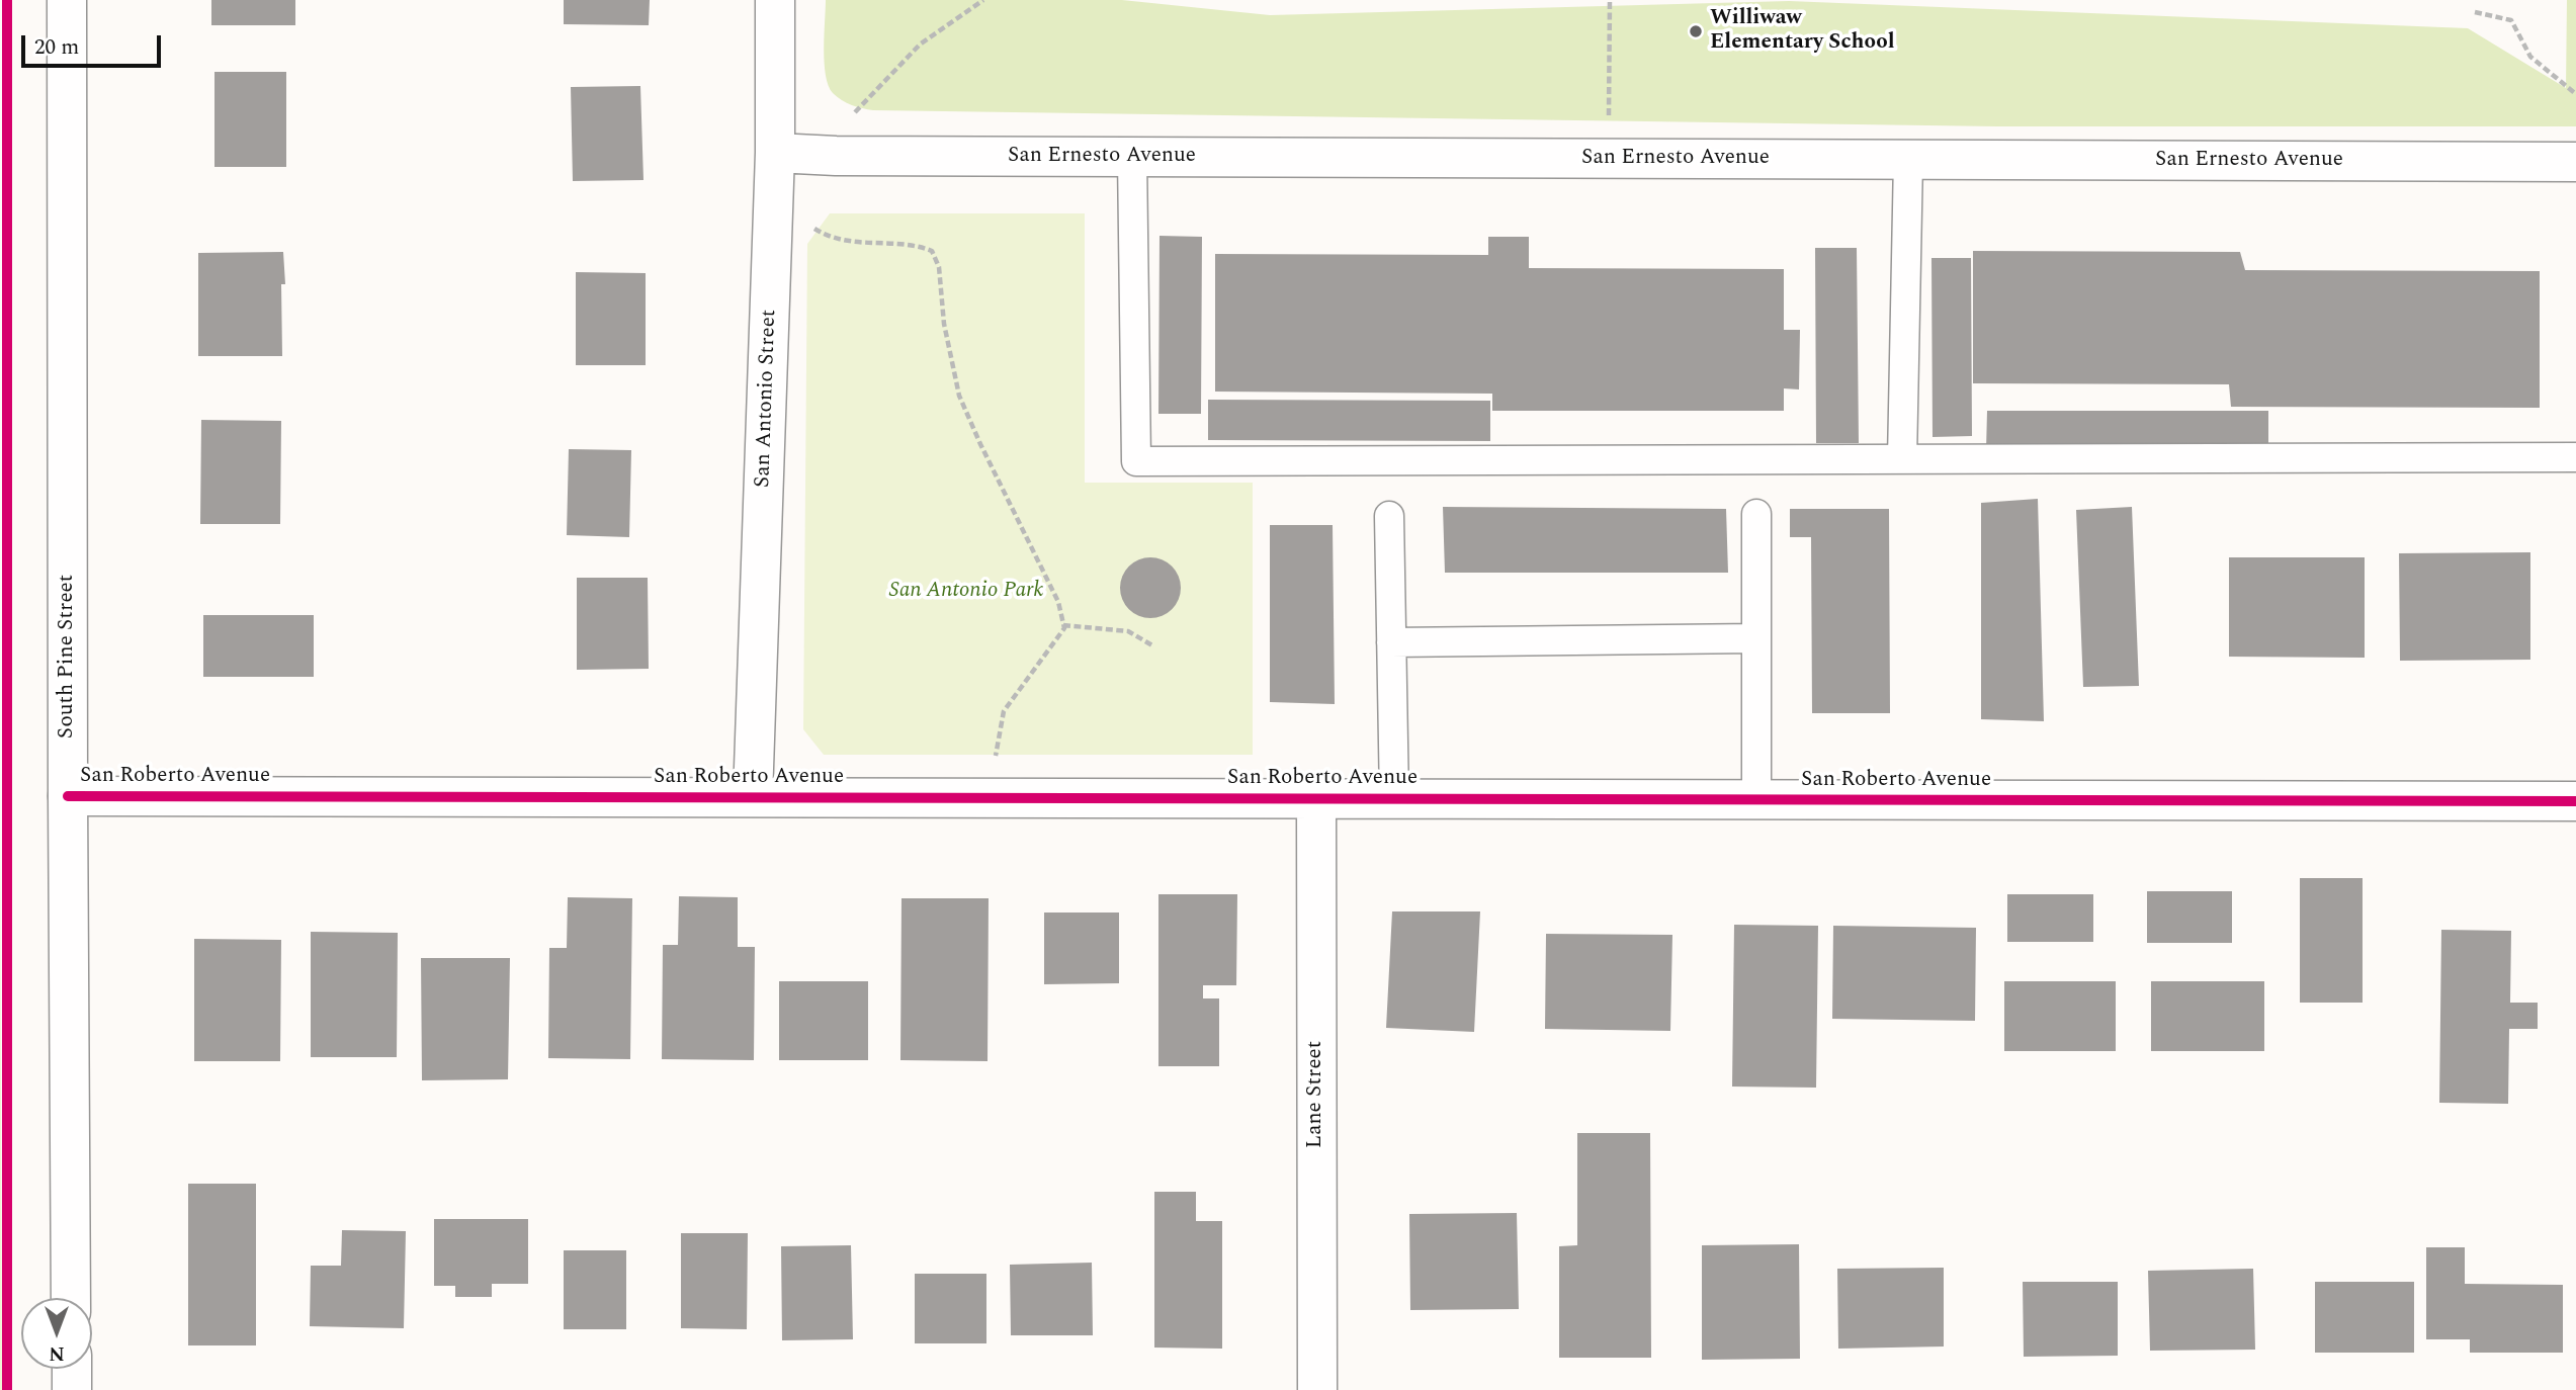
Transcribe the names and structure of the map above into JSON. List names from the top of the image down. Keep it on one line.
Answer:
{"streets":{"street":["San Ernesto Avenue","San Antonio Street","South Pine Street","San Roberto Avenue","Lane Street"]},"crossings":[["San Ernesto Avenue","San Antonio Street"],["San Antonio Street","San Roberto Avenue"],["South Pine Street","San Roberto Avenue"],["San Roberto Avenue","Lane Street"]],"parks":["San Antonio Park"],"places":["Williwaw Elementary School"],"scale_bar":"20 m","north":"bottom"}
